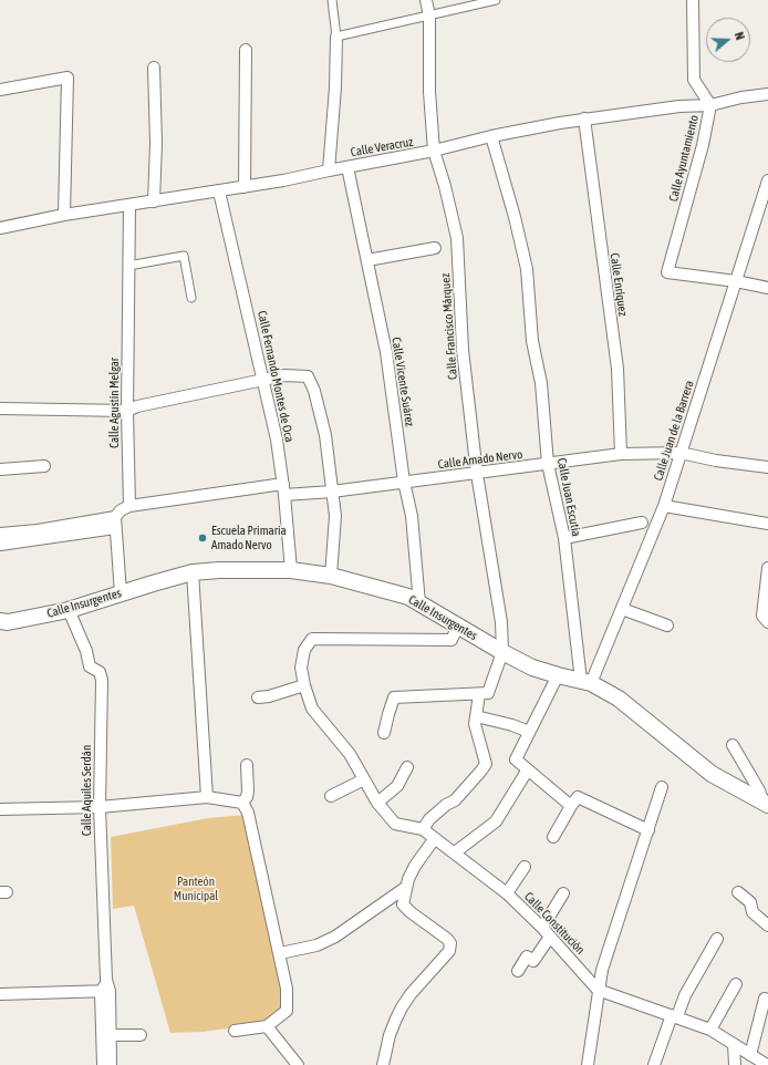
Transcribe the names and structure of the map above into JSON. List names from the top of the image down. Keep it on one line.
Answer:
{"streets":{"main road":["Calle Insurgentes"],"street":["Calle Veracruz","Calle Ayuntamiento","Calle Enríquez","Calle Francisco Márquez","Calle Fernando Montes de Oca","Calle Vicente Suárez","Calle Agustín Melgar","Calle Juan de la Barrera","Calle Amado Nervo","Calle Juan Escutia","Calle Aquiles Serdán","Calle Constitución"]},"crossings":[["Calle Veracruz","Calle Ayuntamiento"],["Calle Veracruz","Calle Enríquez"],["Calle Veracruz","Calle Francisco Márquez"],["Calle Veracruz","Calle Fernando Montes de Oca"],["Calle Veracruz","Calle Vicente Suárez"],["Calle Veracruz","Calle Agustín Melgar"],["Calle Veracruz","Calle Juan Escutia"],["Calle Ayuntamiento","Calle Juan de la Barrera"],["Calle Enríquez","Calle Amado Nervo"],["Calle Francisco Márquez","Calle Amado Nervo"],["Calle Francisco Márquez","Calle Insurgentes"],["Calle Fernando Montes de Oca","Calle Amado Nervo"],["Calle Fernando Montes de Oca","Calle Insurgentes"],["Calle Vicente Suárez","Calle Amado Nervo"],["Calle Vicente Suárez","Calle Insurgentes"],["Calle Agustín Melgar","Calle Amado Nervo"],["Calle Juan de la Barrera","Calle Amado Nervo"],["Calle Juan de la Barrera","Calle Juan Escutia"],["Calle Juan de la Barrera","Calle Insurgentes"],["Calle Amado Nervo","Calle Juan Escutia"],["Calle Juan Escutia","Calle Insurgentes"],["Calle Insurgentes","Calle Aquiles Serdán"]],"parks":["Panteón Municipal"],"places":["Escuela Primaria Amado Nervo"],"north":"right"}
